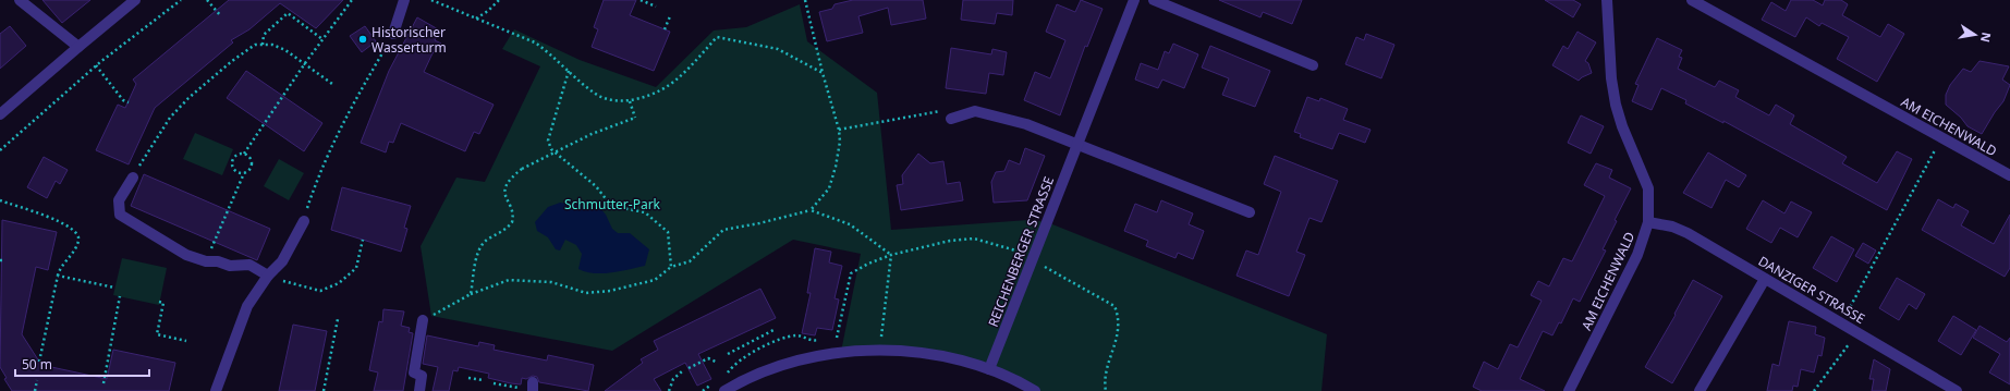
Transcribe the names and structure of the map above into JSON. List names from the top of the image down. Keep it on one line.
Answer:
{"streets":{"street":["AM EICHENWALD","REICHENBERGER STRASSE","DANZIGER STRASSE"]},"crossings":[["AM EICHENWALD","DANZIGER STRASSE"]],"parks":["Schmutter-Park"],"places":["Historischer Wasserturm"],"scale_bar":"50 m","north":"right"}
